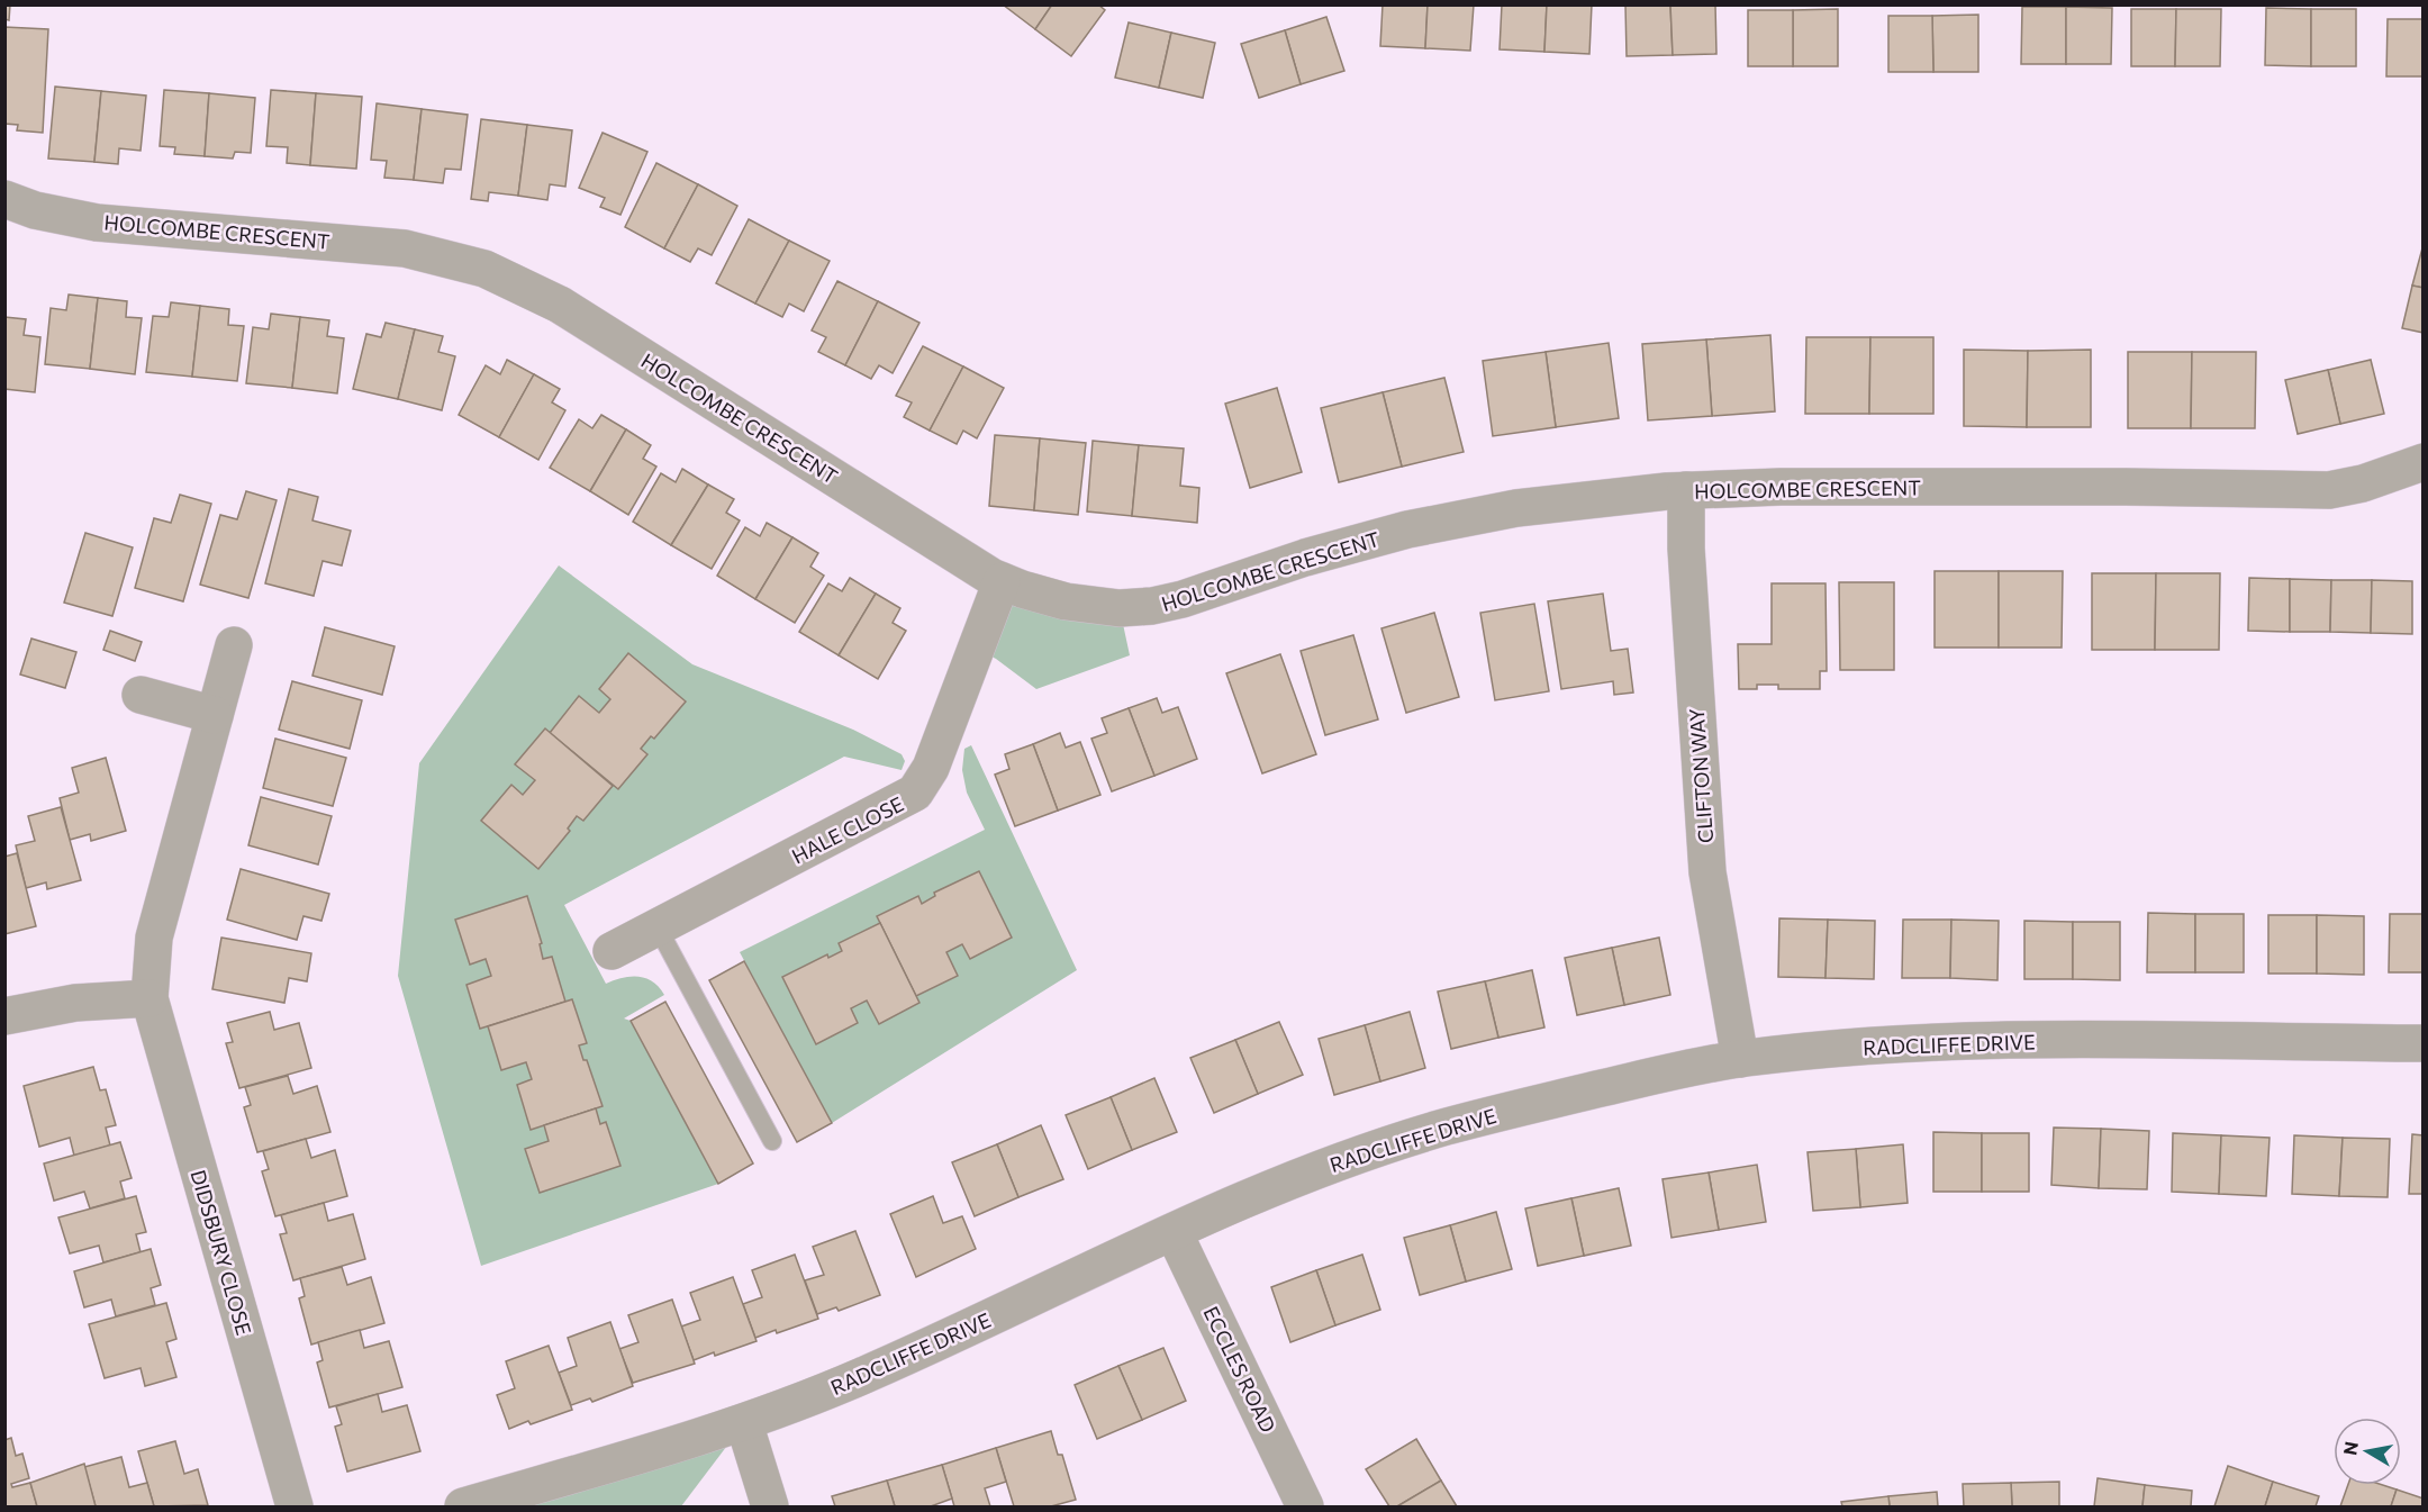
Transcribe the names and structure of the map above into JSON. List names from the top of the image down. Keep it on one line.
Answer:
{"streets":{"street":["HOLCOMBE CRESCENT","CLIFTON WAY","HALE CLOSE","RADCLIFFE DRIVE","DIDSBURY CLOSE","ECCLES ROAD"]},"crossings":[["HOLCOMBE CRESCENT","CLIFTON WAY"],["HOLCOMBE CRESCENT","HALE CLOSE"],["CLIFTON WAY","RADCLIFFE DRIVE"],["RADCLIFFE DRIVE","ECCLES ROAD"]],"north":"left"}
